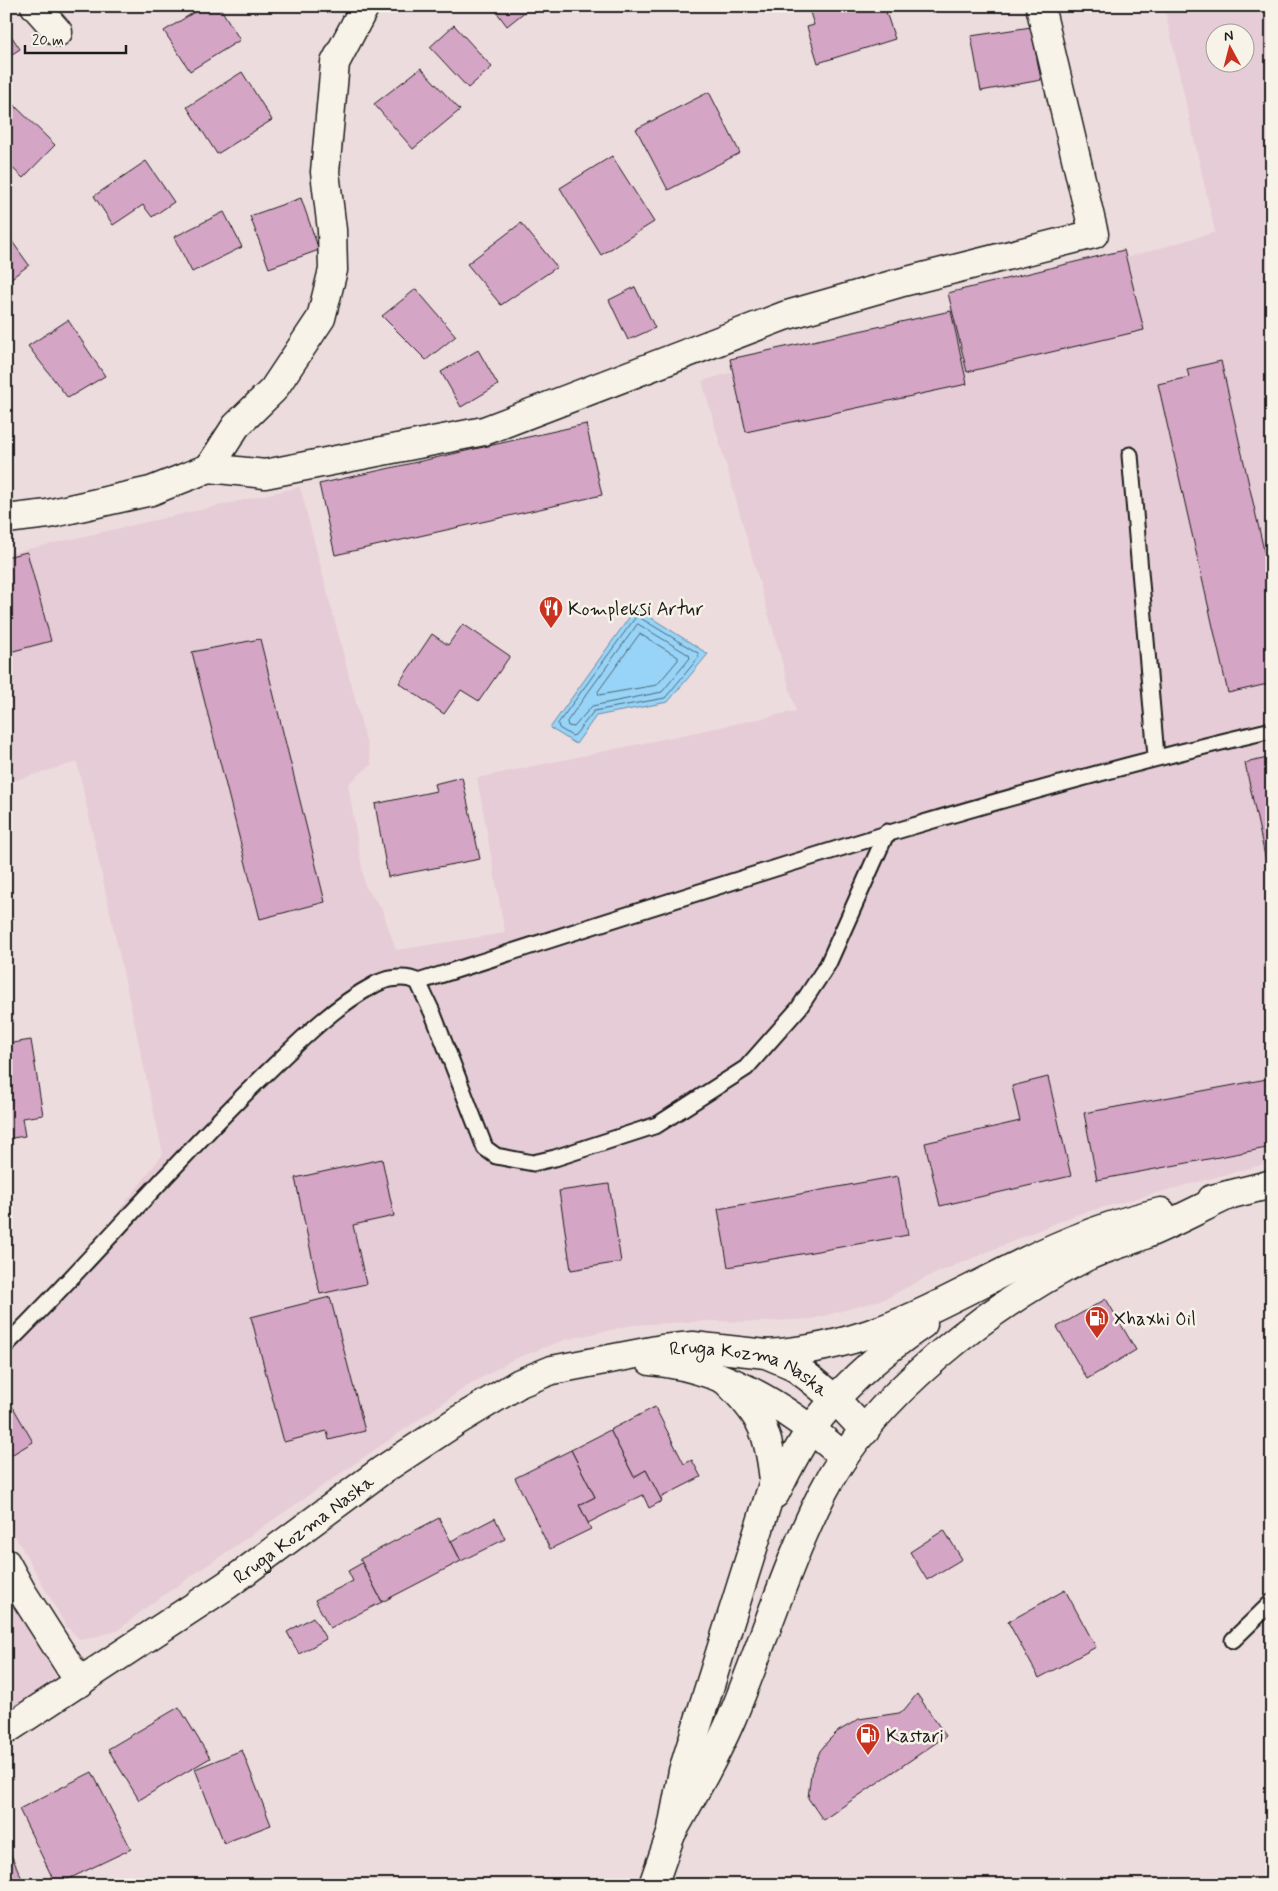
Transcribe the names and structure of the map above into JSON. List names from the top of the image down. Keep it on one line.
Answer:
{"streets":{"main road":["Rruga Kozma Naska"]},"places":{"restaurant":["Kompleksi Artur"],"fuel station":["Xhaxhi Oil","Kastari"]},"scale_bar":"20 m","north":"top"}
